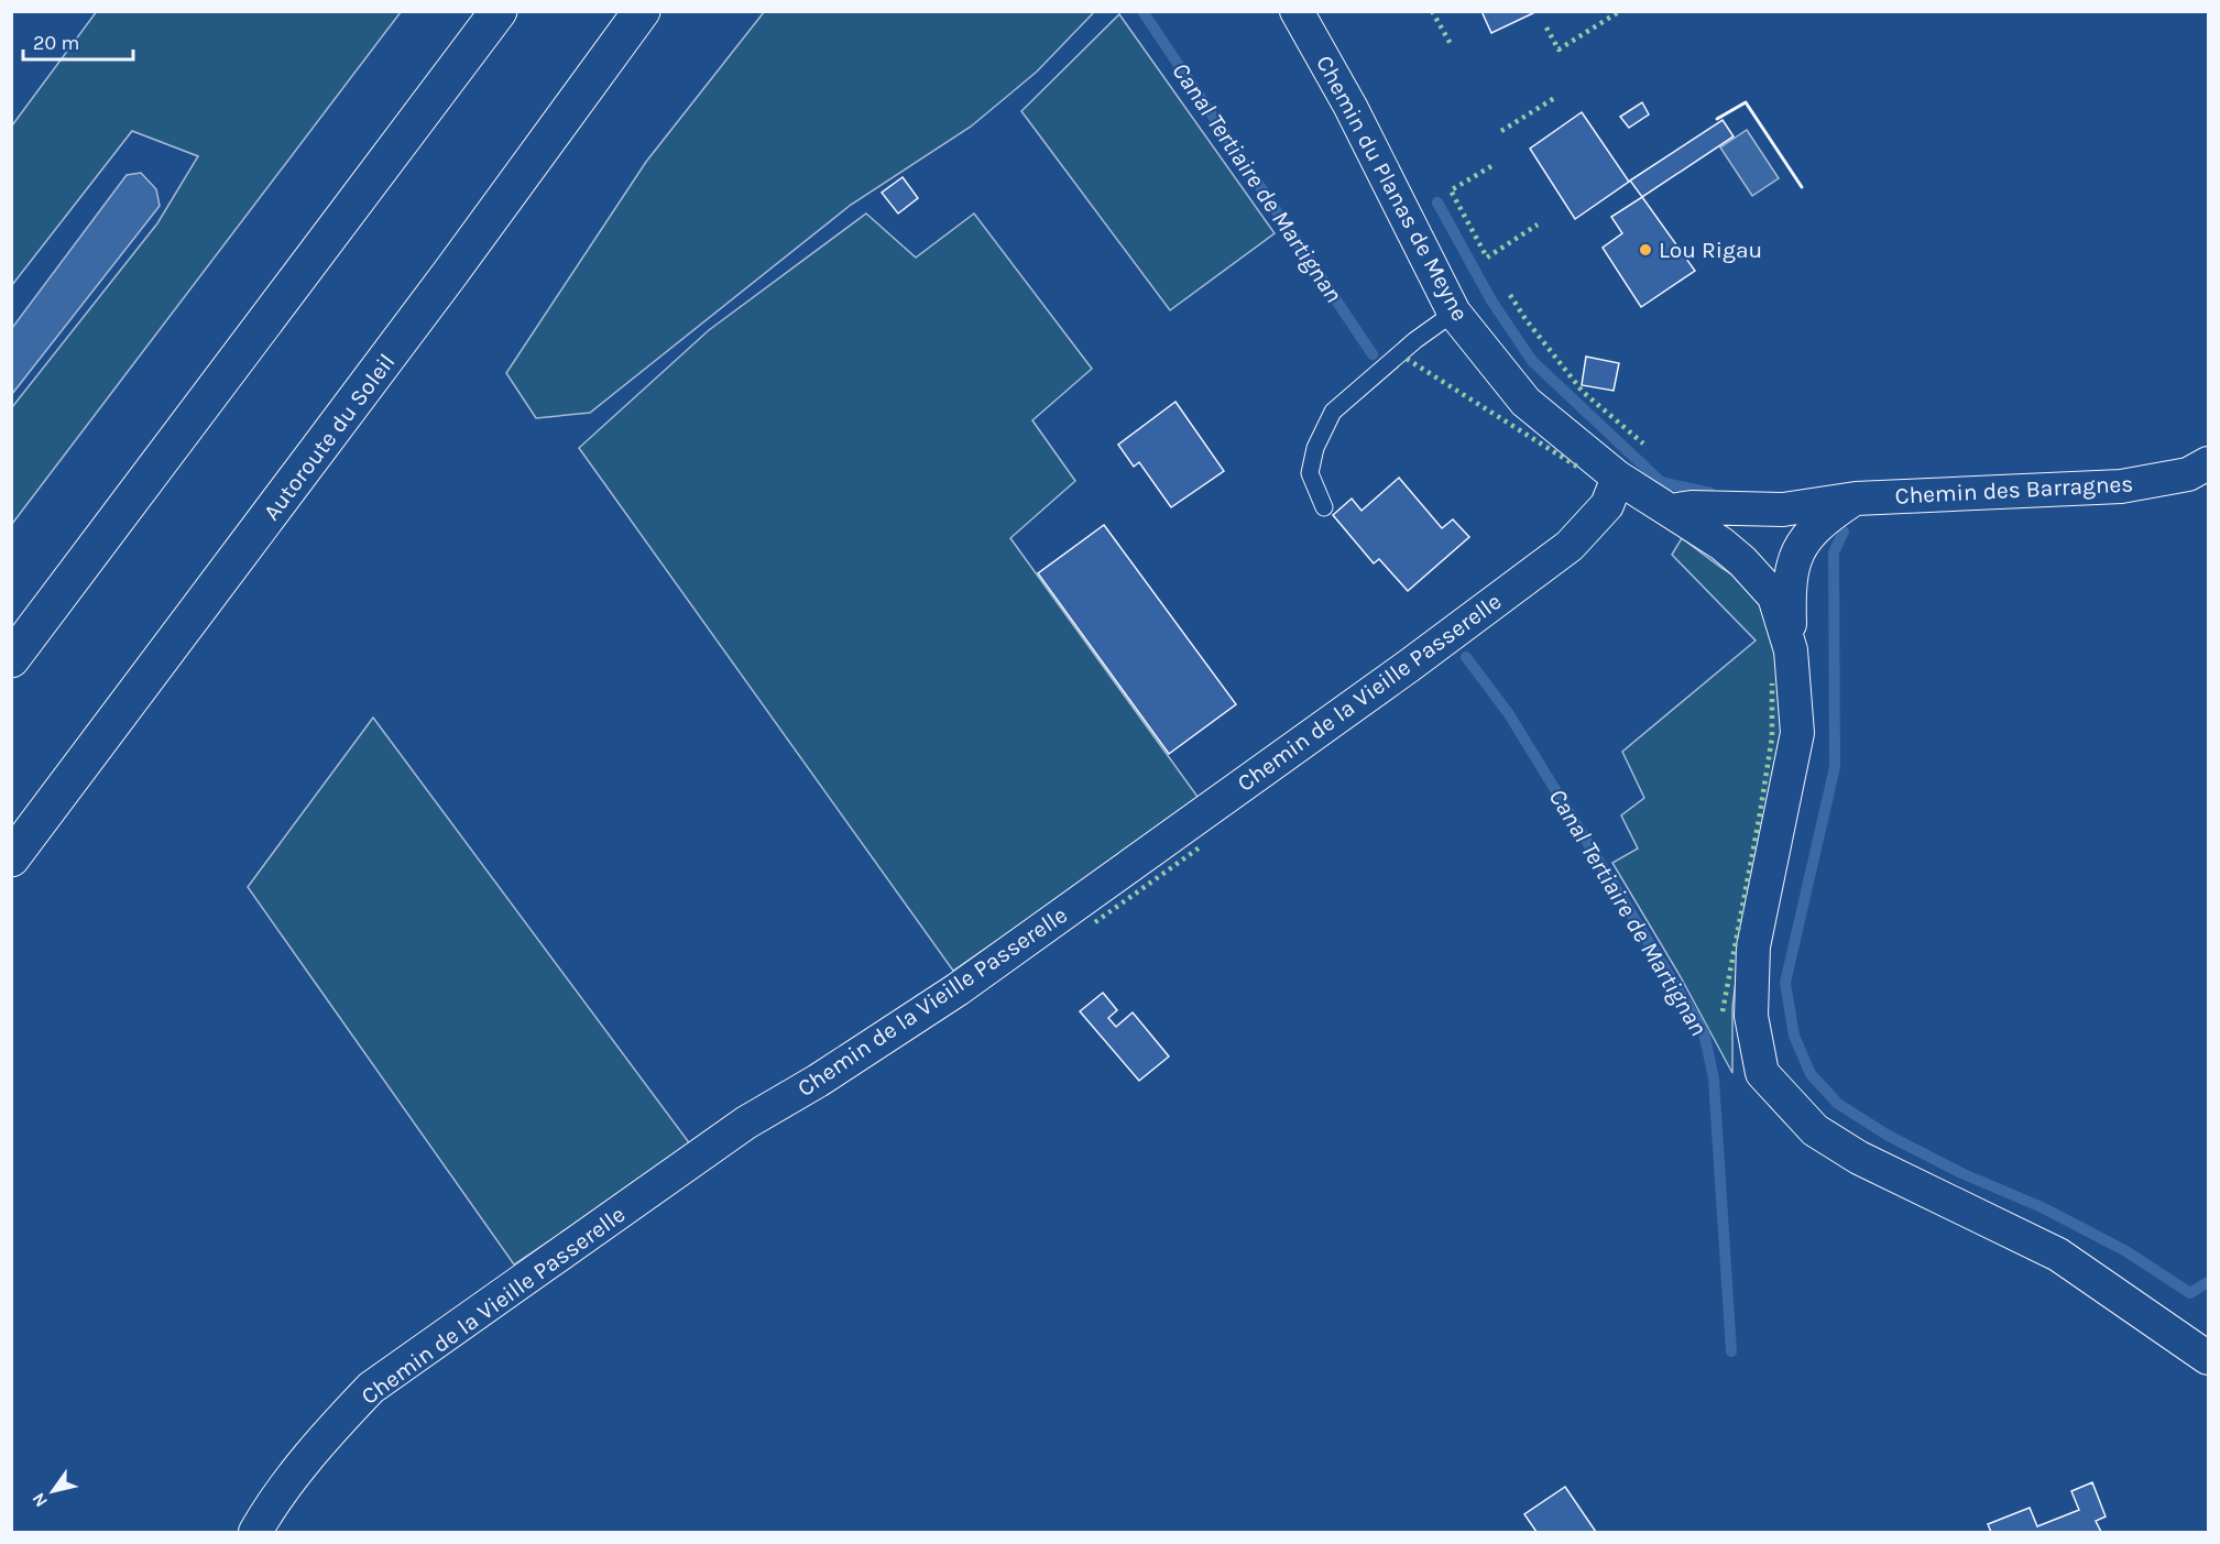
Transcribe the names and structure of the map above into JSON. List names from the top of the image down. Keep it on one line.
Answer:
{"streets":{"highway":["Autoroute du Soleil"],"street":["Chemin du Planas de Meyne","Chemin des Barragnes","Chemin de la Vieille Passerelle"]},"crossings":[["Chemin du Planas de Meyne","Chemin des Barragnes"],["Chemin du Planas de Meyne","Chemin de la Vieille Passerelle"]],"water":["Canal Tertiaire de Martignan"],"places":["Lou Rigau"],"scale_bar":"20 m","north":"bottom left"}
